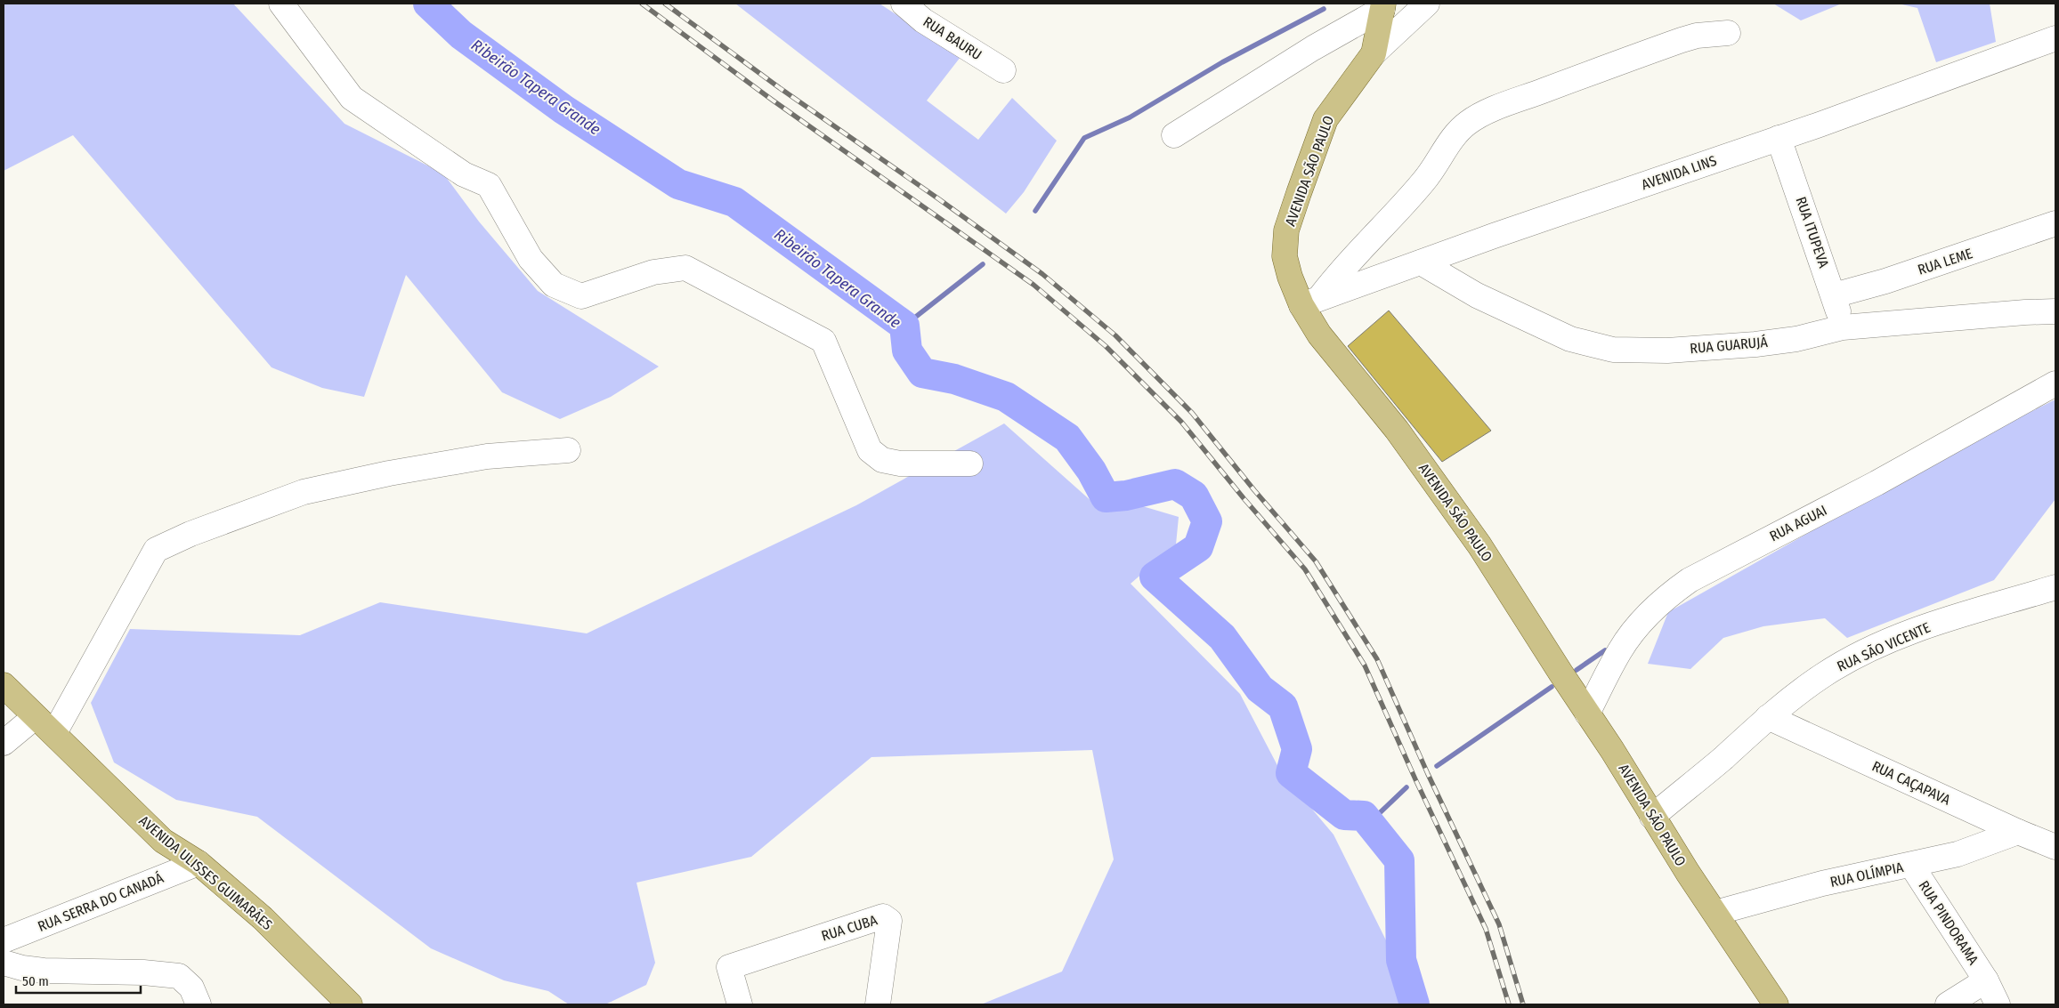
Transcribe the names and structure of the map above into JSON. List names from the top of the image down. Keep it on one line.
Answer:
{"streets":{"main road":["AVENIDA SÃO PAULO","AVENIDA ULISSES GUIMARÃES"],"street":["RUA BAURU","AVENIDA LINS","RUA ITUPEVA","RUA LEME","RUA GUARUJÁ","RUA AGUAI","RUA SÃO VICENTE","RUA CAÇAPAVA","RUA OLÍMPIA","RUA SERRA DO CANADÁ","RUA PINDORAMA","RUA CUBA"]},"crossings":[["AVENIDA SÃO PAULO","AVENIDA LINS"],["AVENIDA SÃO PAULO","RUA AGUAI"],["AVENIDA SÃO PAULO","RUA SÃO VICENTE"],["AVENIDA SÃO PAULO","RUA OLÍMPIA"],["AVENIDA LINS","RUA ITUPEVA"],["AVENIDA LINS","RUA GUARUJÁ"],["RUA ITUPEVA","RUA LEME"],["RUA ITUPEVA","RUA GUARUJÁ"],["RUA SÃO VICENTE","RUA CAÇAPAVA"],["RUA CAÇAPAVA","RUA OLÍMPIA"],["AVENIDA ULISSES GUIMARÃES","RUA SERRA DO CANADÁ"],["RUA OLÍMPIA","RUA PINDORAMA"]],"water":["Ribeirão Tapera Grande"],"scale_bar":"50 m"}
